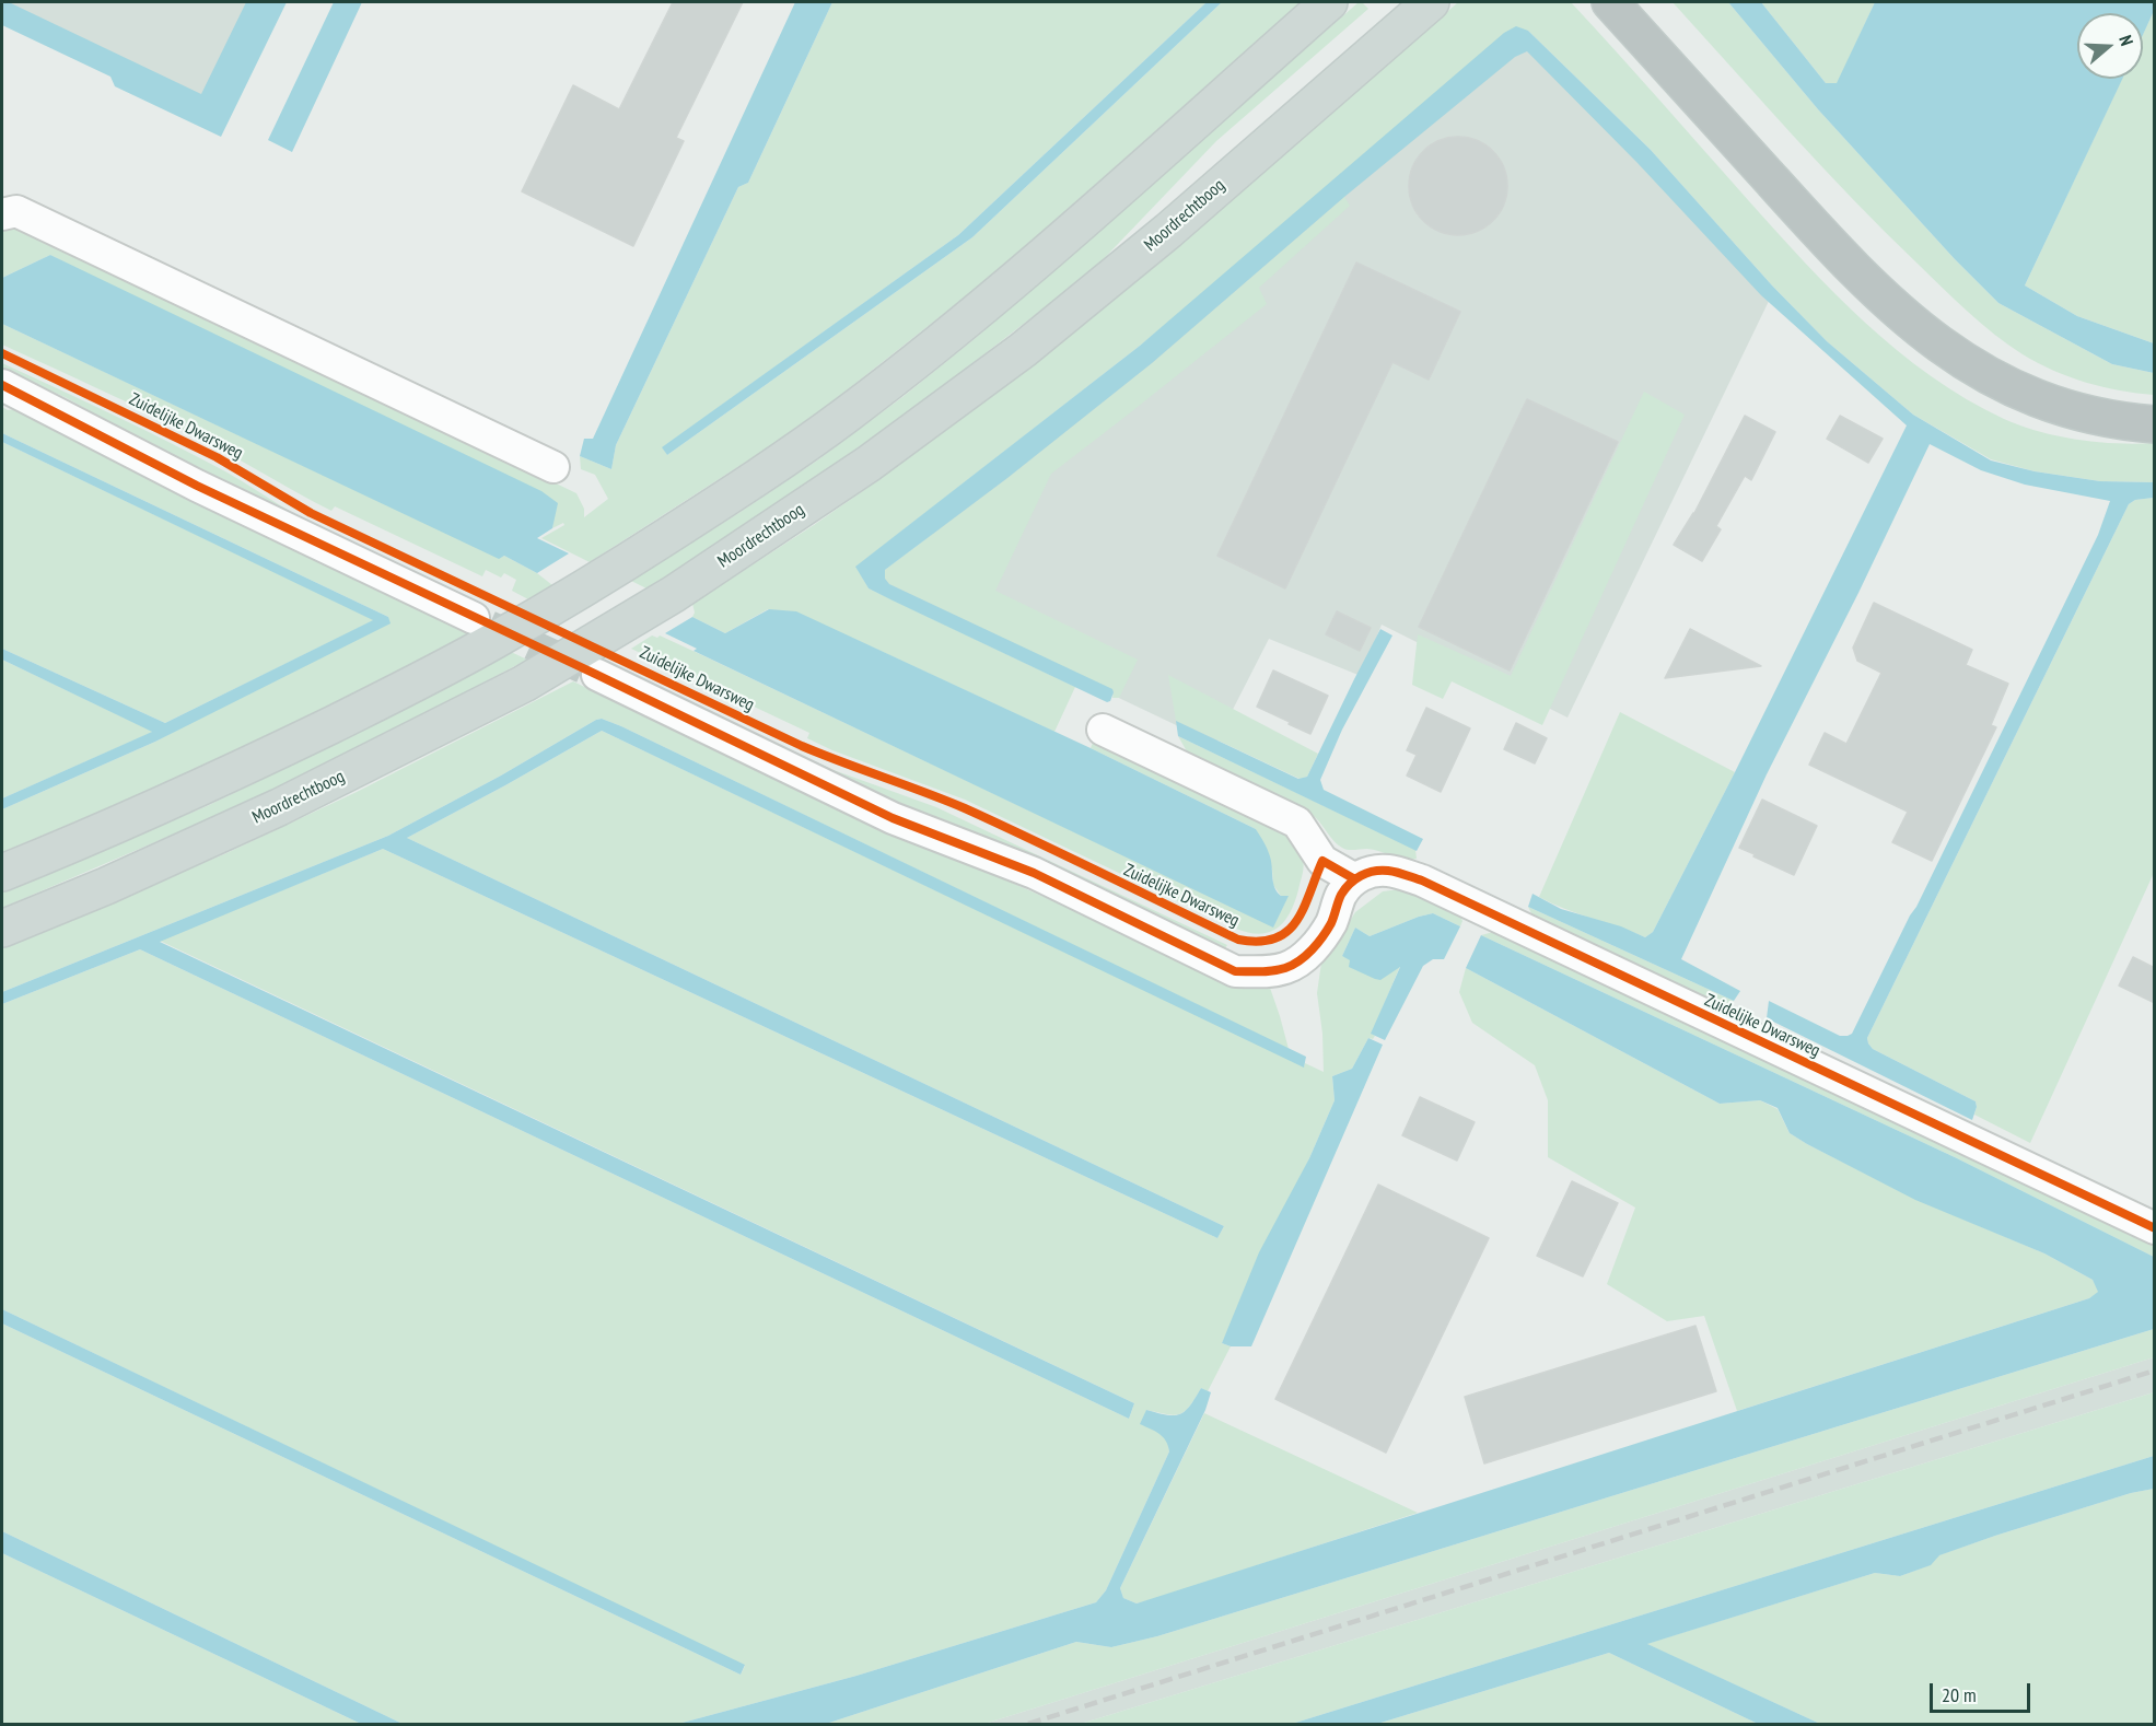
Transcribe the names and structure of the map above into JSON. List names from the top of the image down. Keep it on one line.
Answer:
{"streets":{"main road":["Moordrechtboog"],"street":["Zuidelijke Dwarsweg"]},"scale_bar":"20 m","north":"right"}
